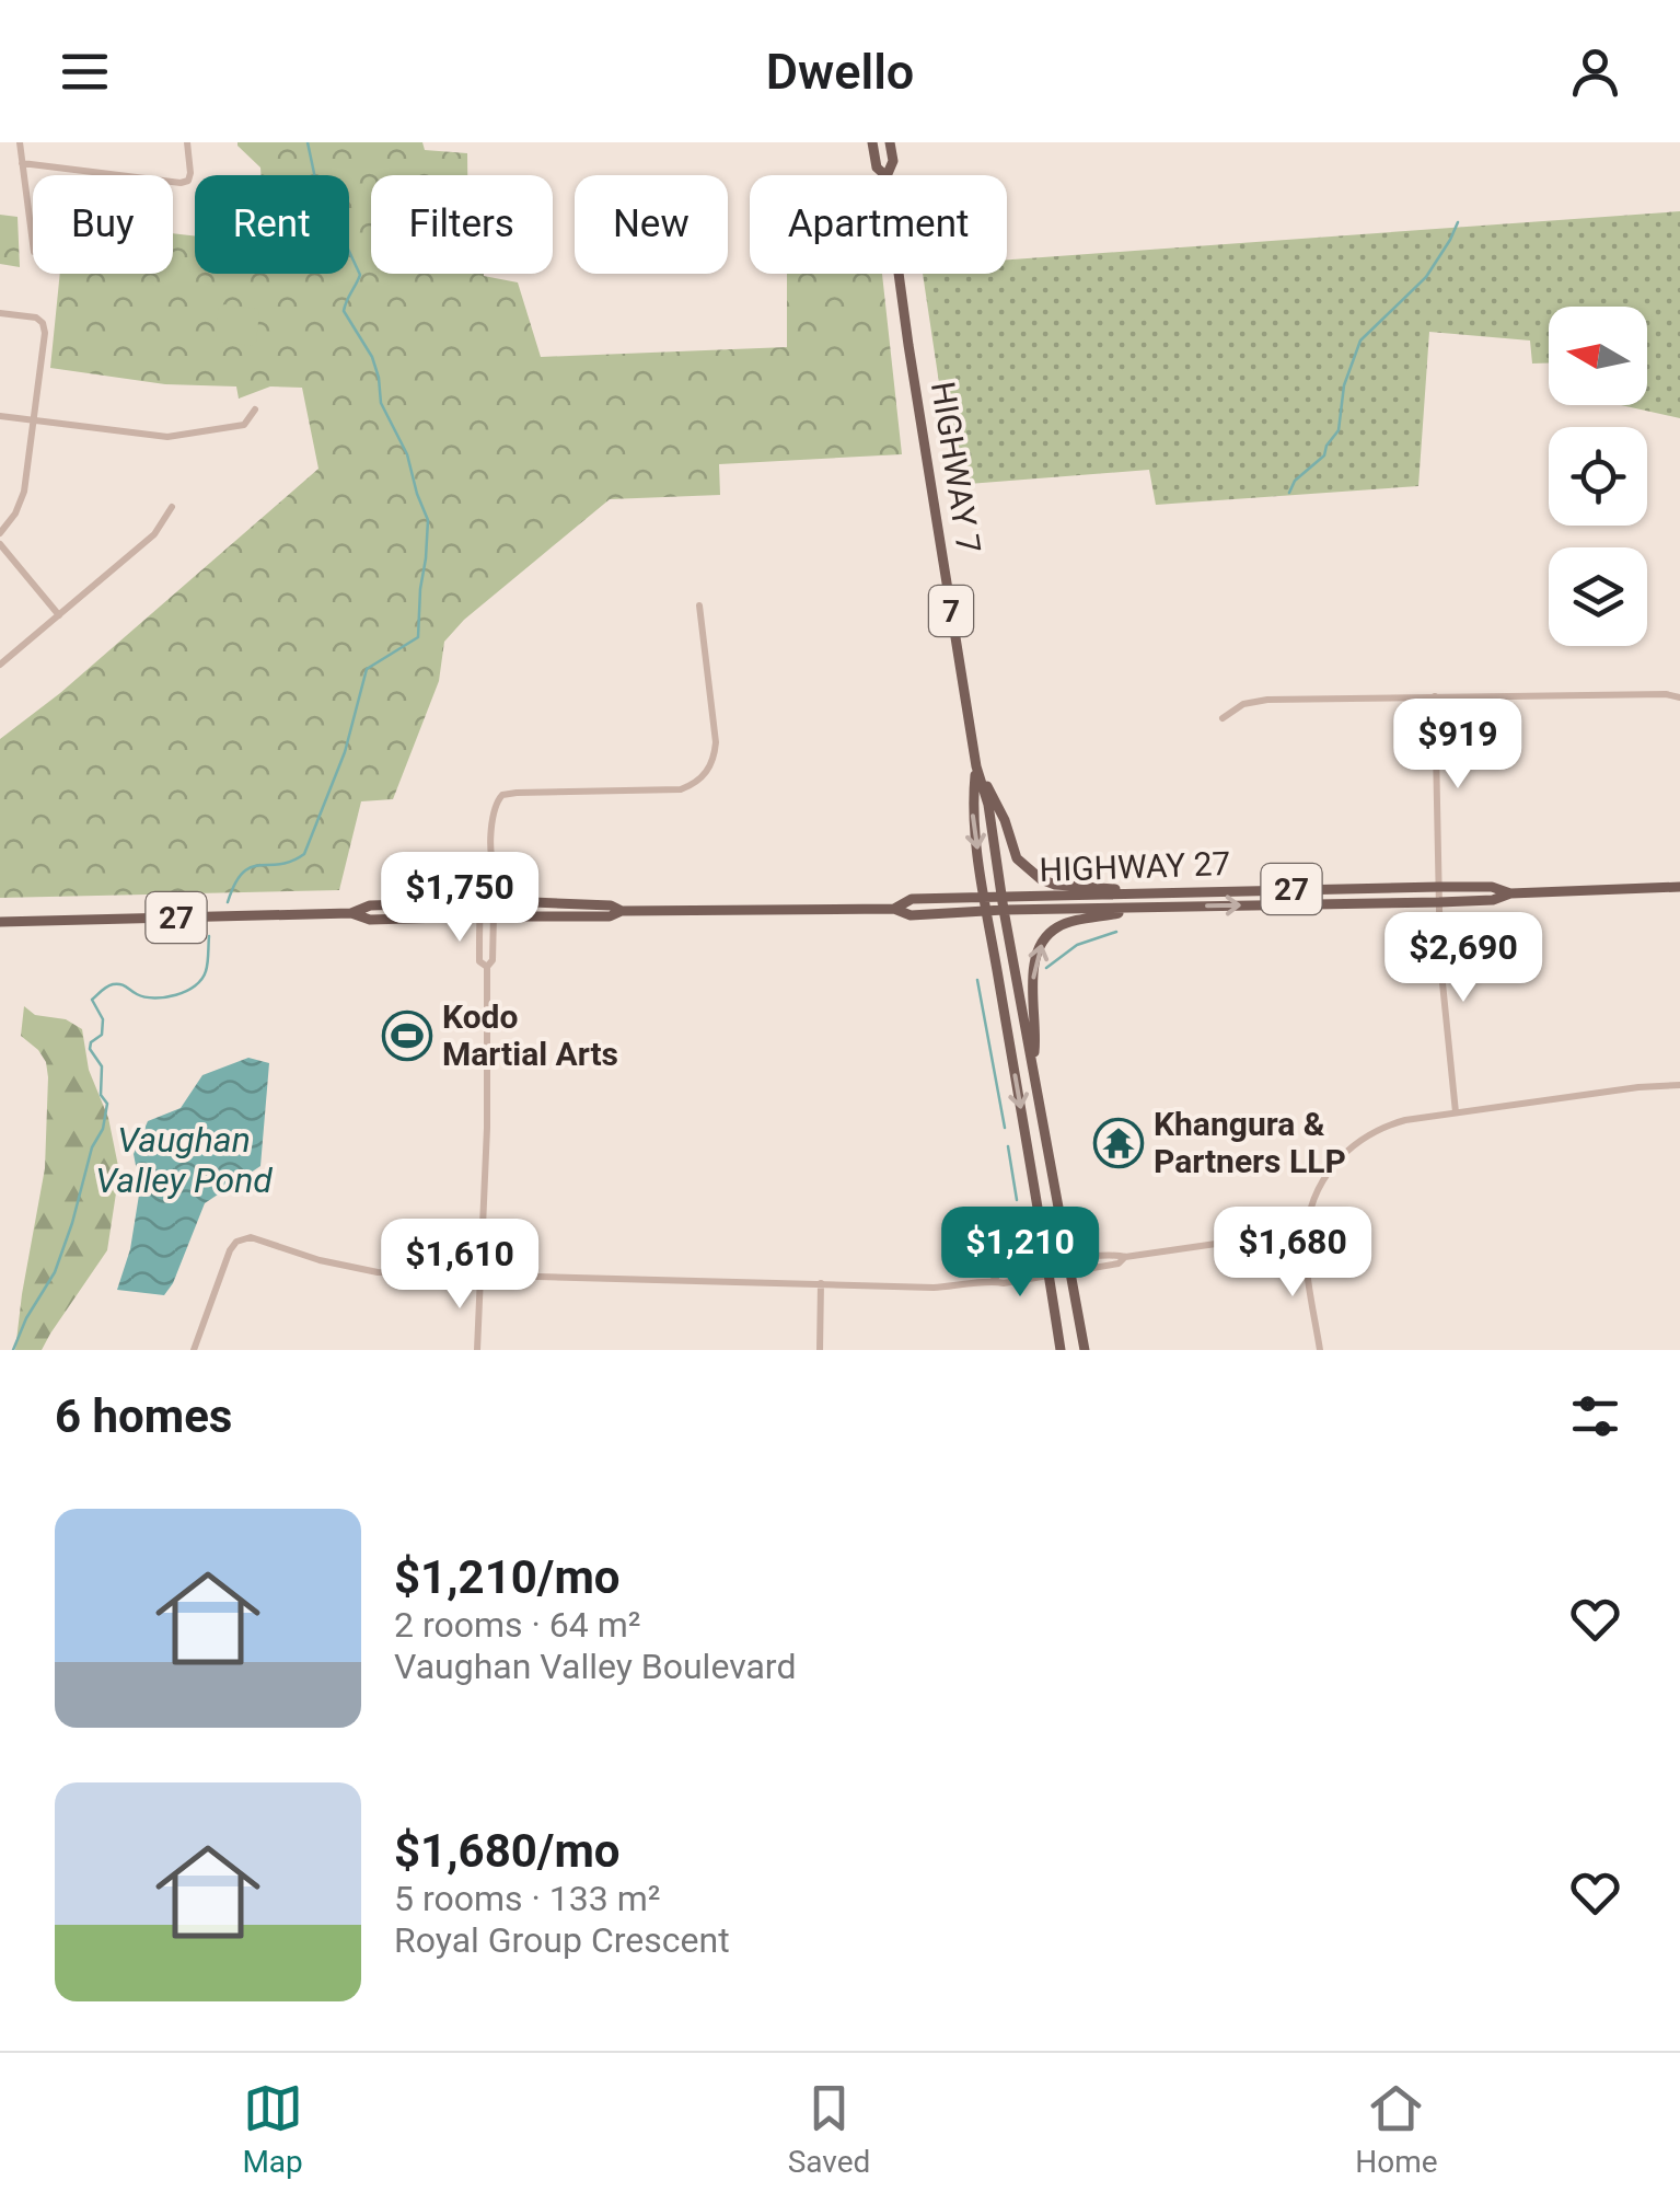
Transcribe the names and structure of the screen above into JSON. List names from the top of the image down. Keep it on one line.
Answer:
{"streets":{"main road":["HIGHWAY 7","7","HIGHWAY 27","27"]},"crossings":[["HIGHWAY 7","HIGHWAY 27"]],"water":["Vaughan Valley Pond"],"places":{"sports":["Kodo Martial Arts"],"temple":["Khangura & Partners LLP"]},"north":"left","page":{"header":"Dwello","chip":["Buy","Rent","Filters","New","Apartment"],"price":["$919","$1,750","$2,690","$1,210","$1,680","$1,610"],"heading":"6 homes","list":[{"name":"$1,210/mo","note":"2 rooms · 64 m² · Vaughan Valley Boulevard"},{"name":"$1,680/mo","note":"5 rooms · 133 m² · Royal Group Crescent"}],"tabs":["Map","Saved","Home"]}}
